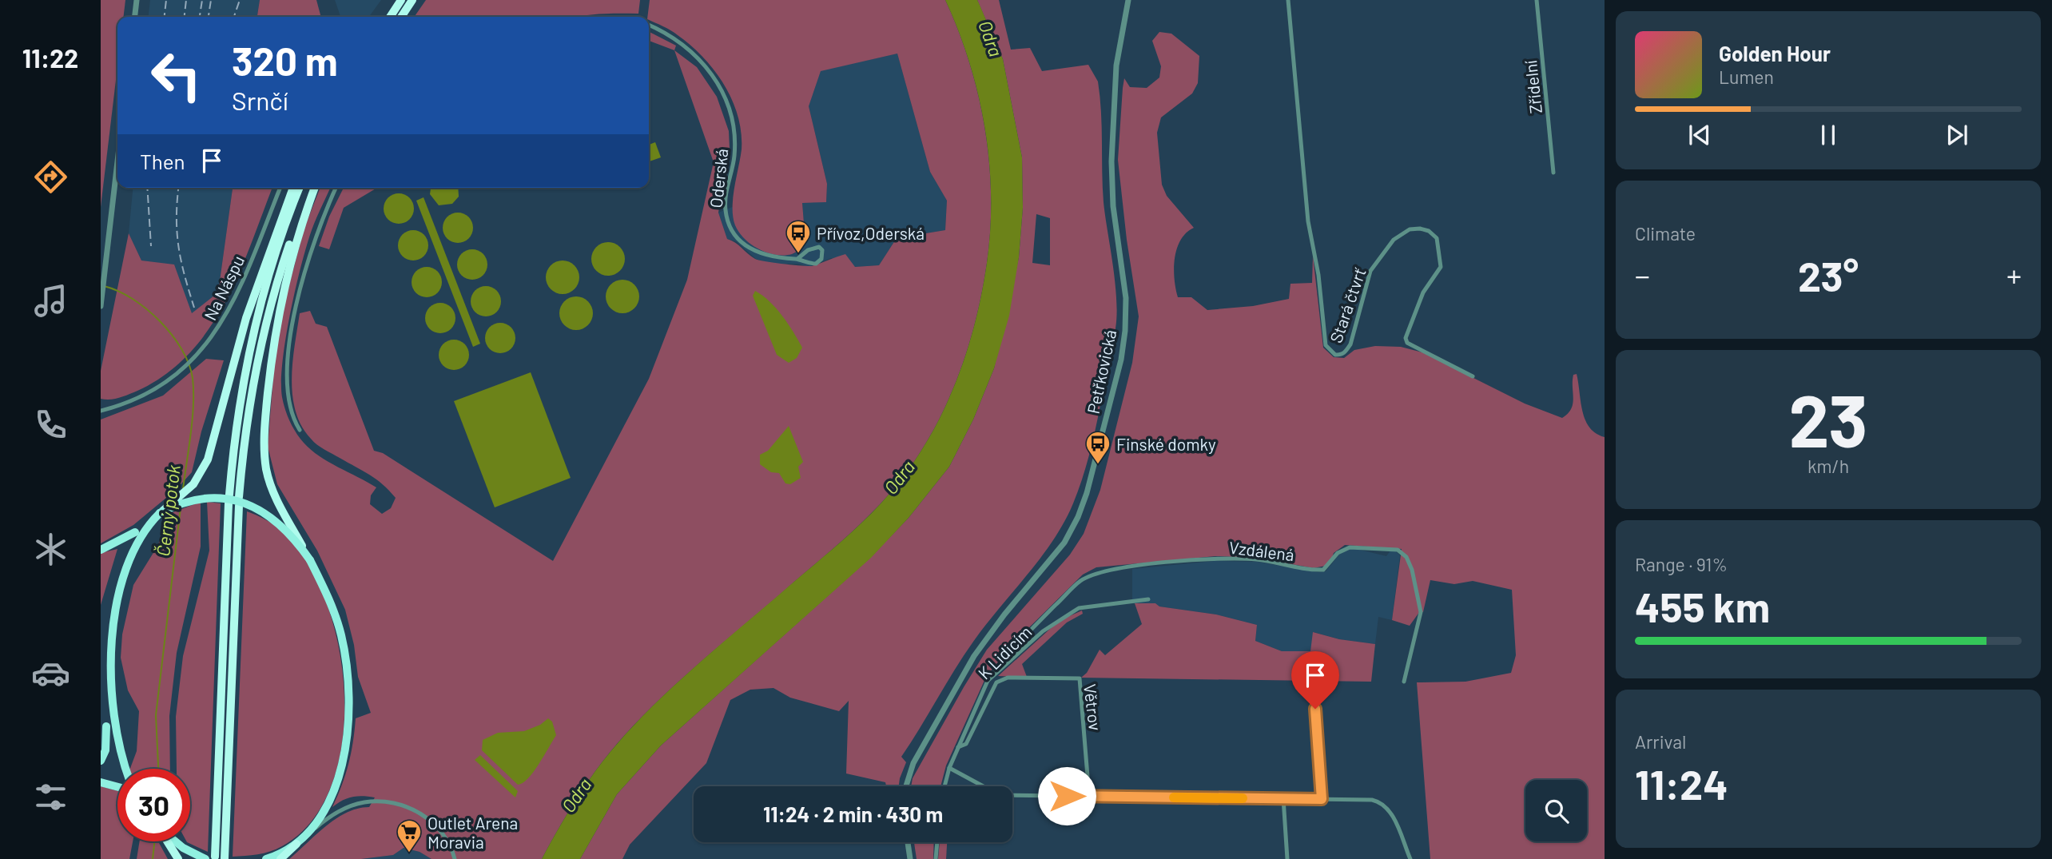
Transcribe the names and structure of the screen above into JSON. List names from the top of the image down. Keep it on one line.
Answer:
{"streets":{"street":["Zřídelní","Oderská","Na Náspu","Stará čtvrť","Petřkovická","Vzdálená","K Lidicím","Větrov"]},"crossings":[["Vzdálená","K Lidicím"],["K Lidicím","Větrov"]],"water":["Odra","Černý potok"],"places":{"bus stop":["Přívoz,Oderská","Finské domky"],"supermarket":["Outlet Arena Moravia"]},"page":{"tabs":"11:22","turn":["320 m","Srnčí"],"song":["Golden Hour","Lumen"],"then":"Then","tile":["Climate",["23","km/h"],["Range · 91%","455 km"],["Arrival","11:24"]],"heat":["−","23°","+"],"limit":"30","trip":"11:24 · 2 min · 430 m"}}
